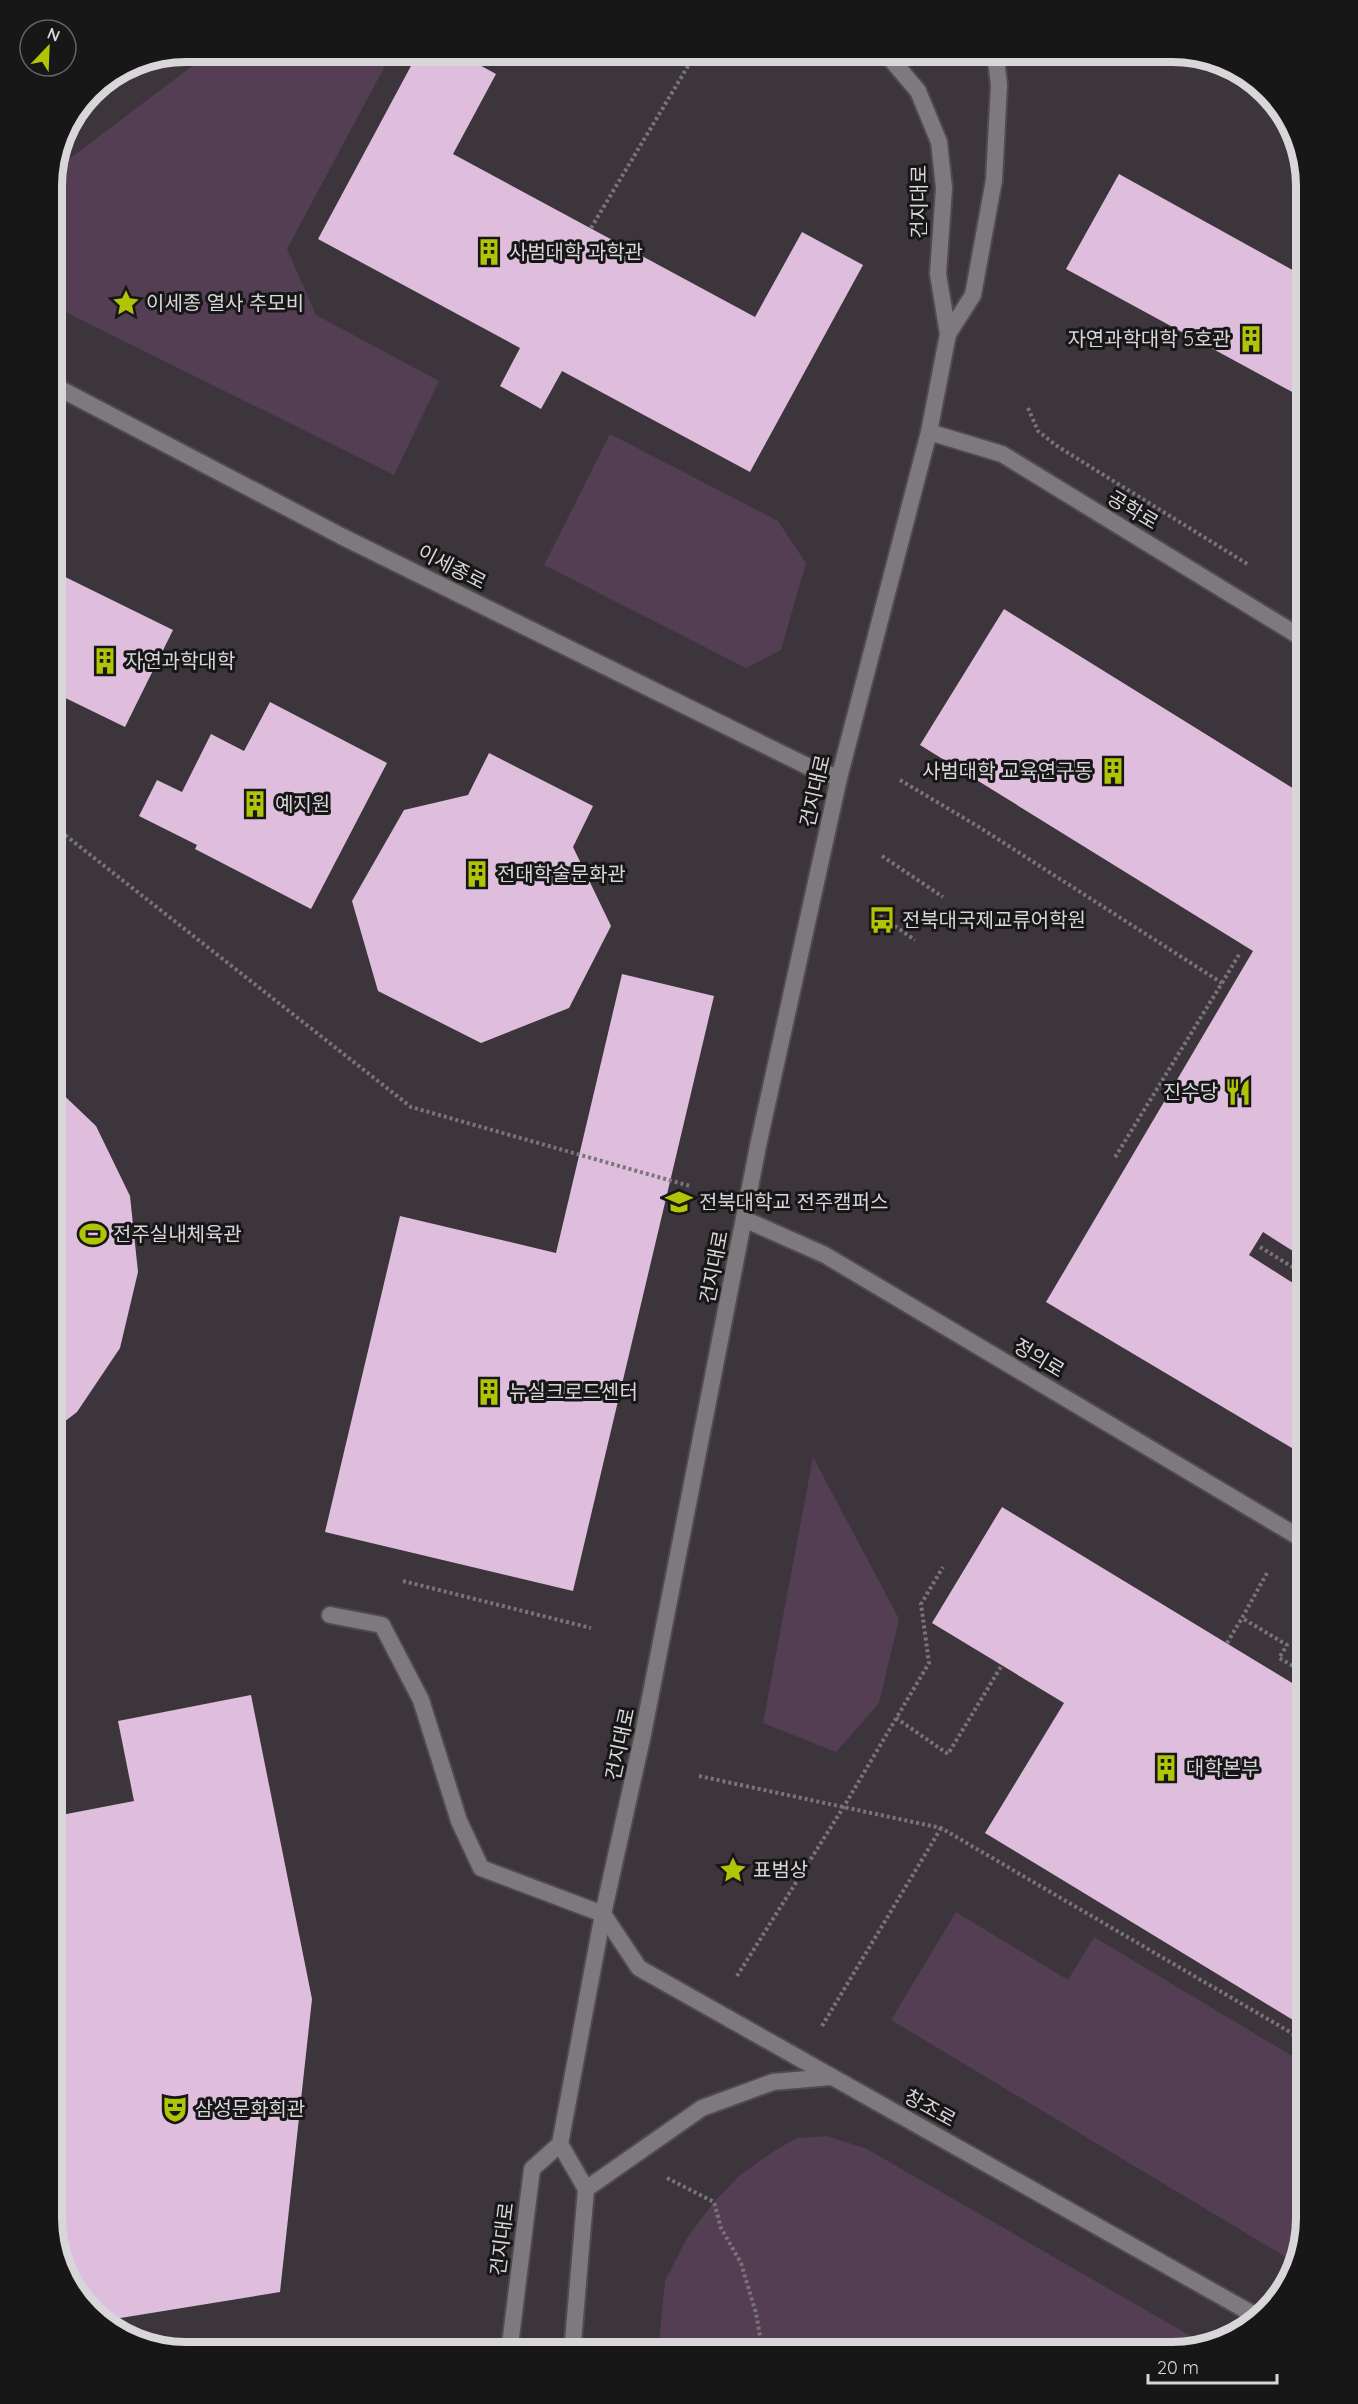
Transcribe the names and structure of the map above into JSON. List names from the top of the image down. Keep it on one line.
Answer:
{"streets":{"lane":["건지대로","공학로","이세종로","정의로","창조로"]},"crossings":[["건지대로","공학로"],["건지대로","이세종로"],["건지대로","정의로"],["건지대로","창조로"]],"places":{"building":["사범대학 과학관","자연과학대학 5호관","자연과학대학","사범대학 교육연구동","예지원","전대학술문화관","뉴실크로드센터","대학본부"],"place":["이세종 열사 추모비","표범상"],"bus stop":["전북대국제교류어학원"],"restaurant":["진수당"],"school or university":["전북대학교 전주캠퍼스"],"sports":["전주실내체육관"],"theatre":["삼성문화회관"]},"scale_bar":"20 m","north":"top right"}
